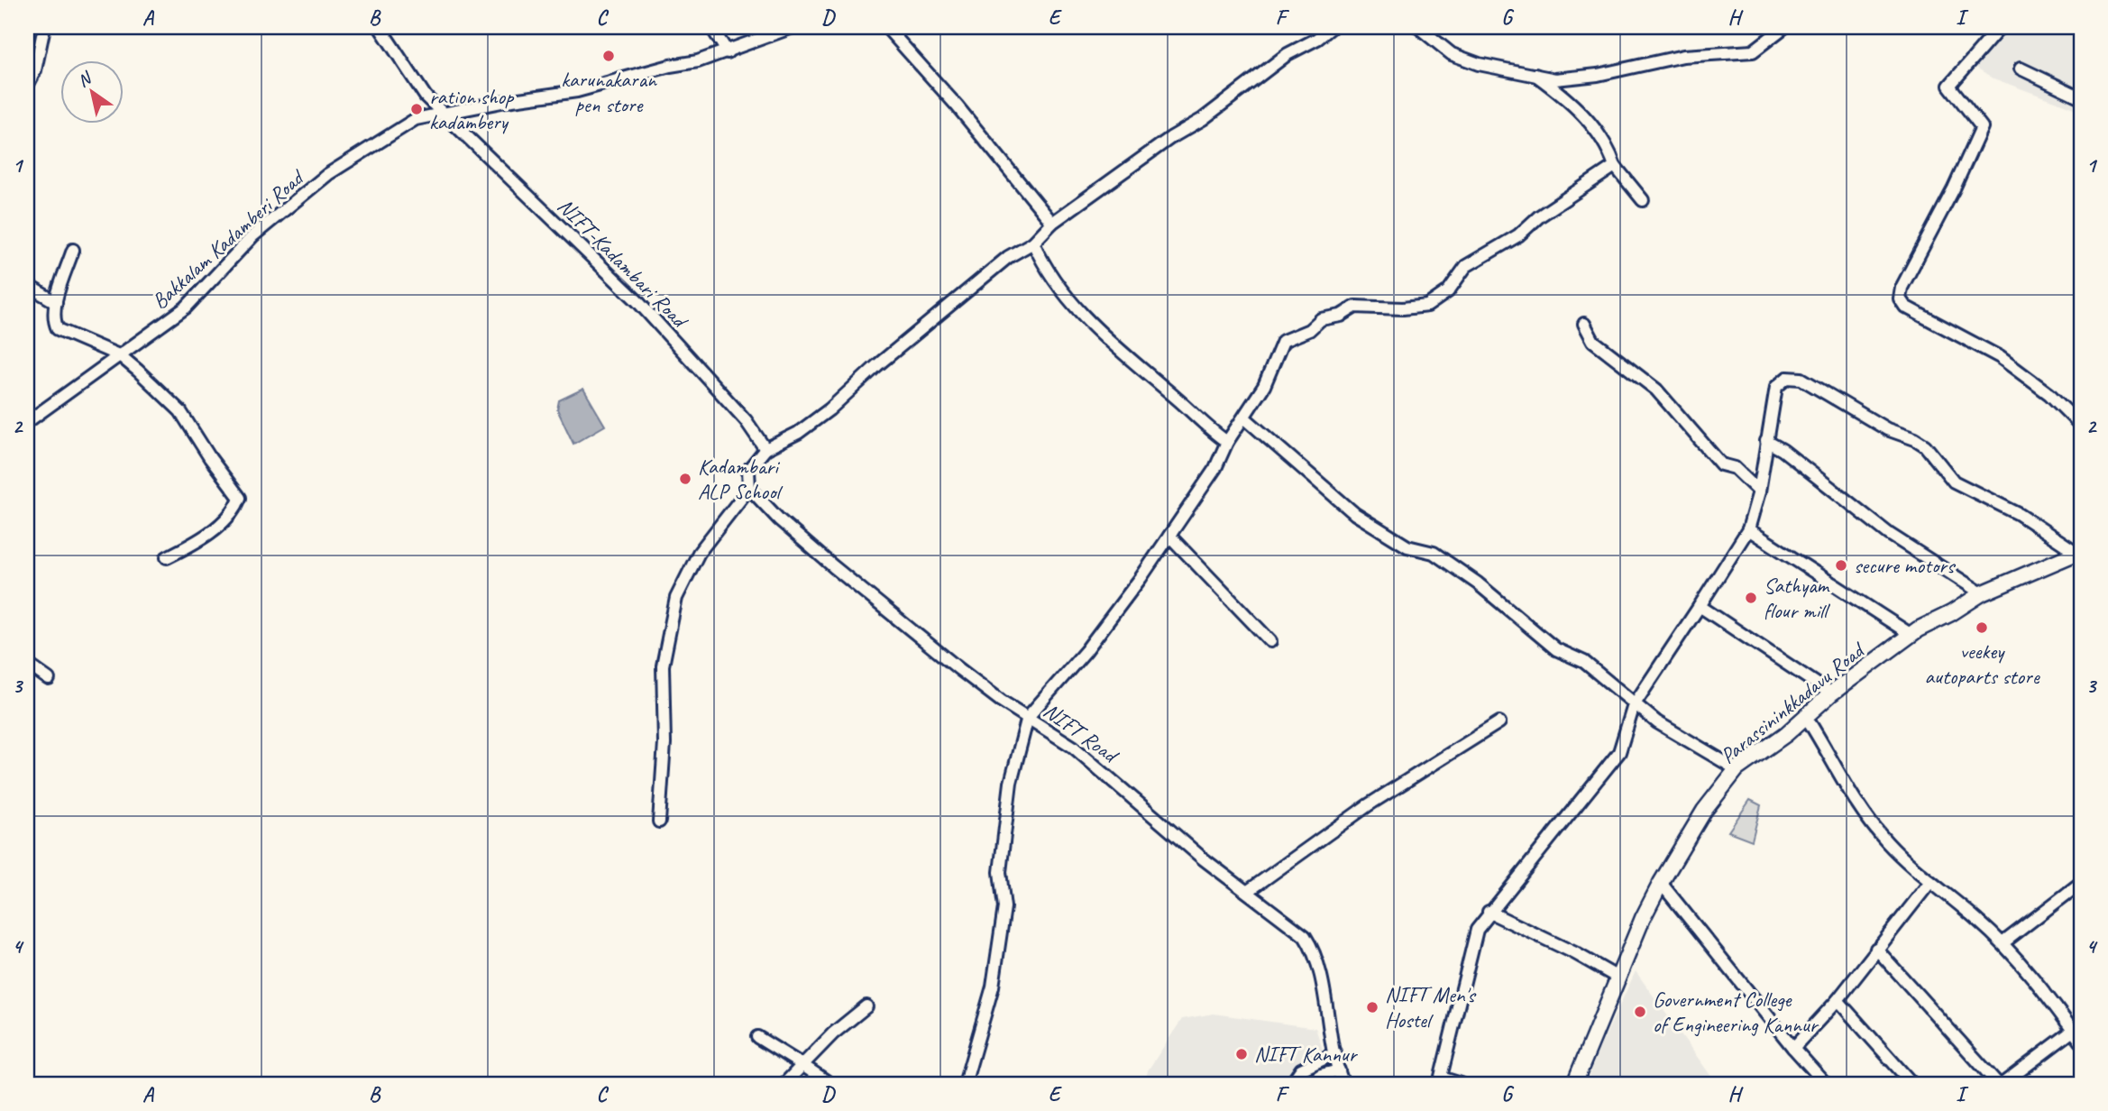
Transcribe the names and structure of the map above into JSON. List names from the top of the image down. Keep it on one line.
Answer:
{"streets":{"main road":["Parassininkkadavu Road"],"street":["Bakkalam Kadamberi Road","NIFT-Kadambari Road","NIFT Road"]},"crossings":[["Bakkalam Kadamberi Road","NIFT-Kadambari Road"]],"places":["karunakaran pen store","ration shop kadambery","Kadambari ALP School","secure motors","Sathyam flour mill","veekey autoparts store","NIFT Men's Hostel","Government College of Engineering Kannur","NIFT Kannur"],"north":"top left","grid":{"columns":["A","B","C","D","E","F","G","H","I"],"rows":["1","2","3","4"]}}
